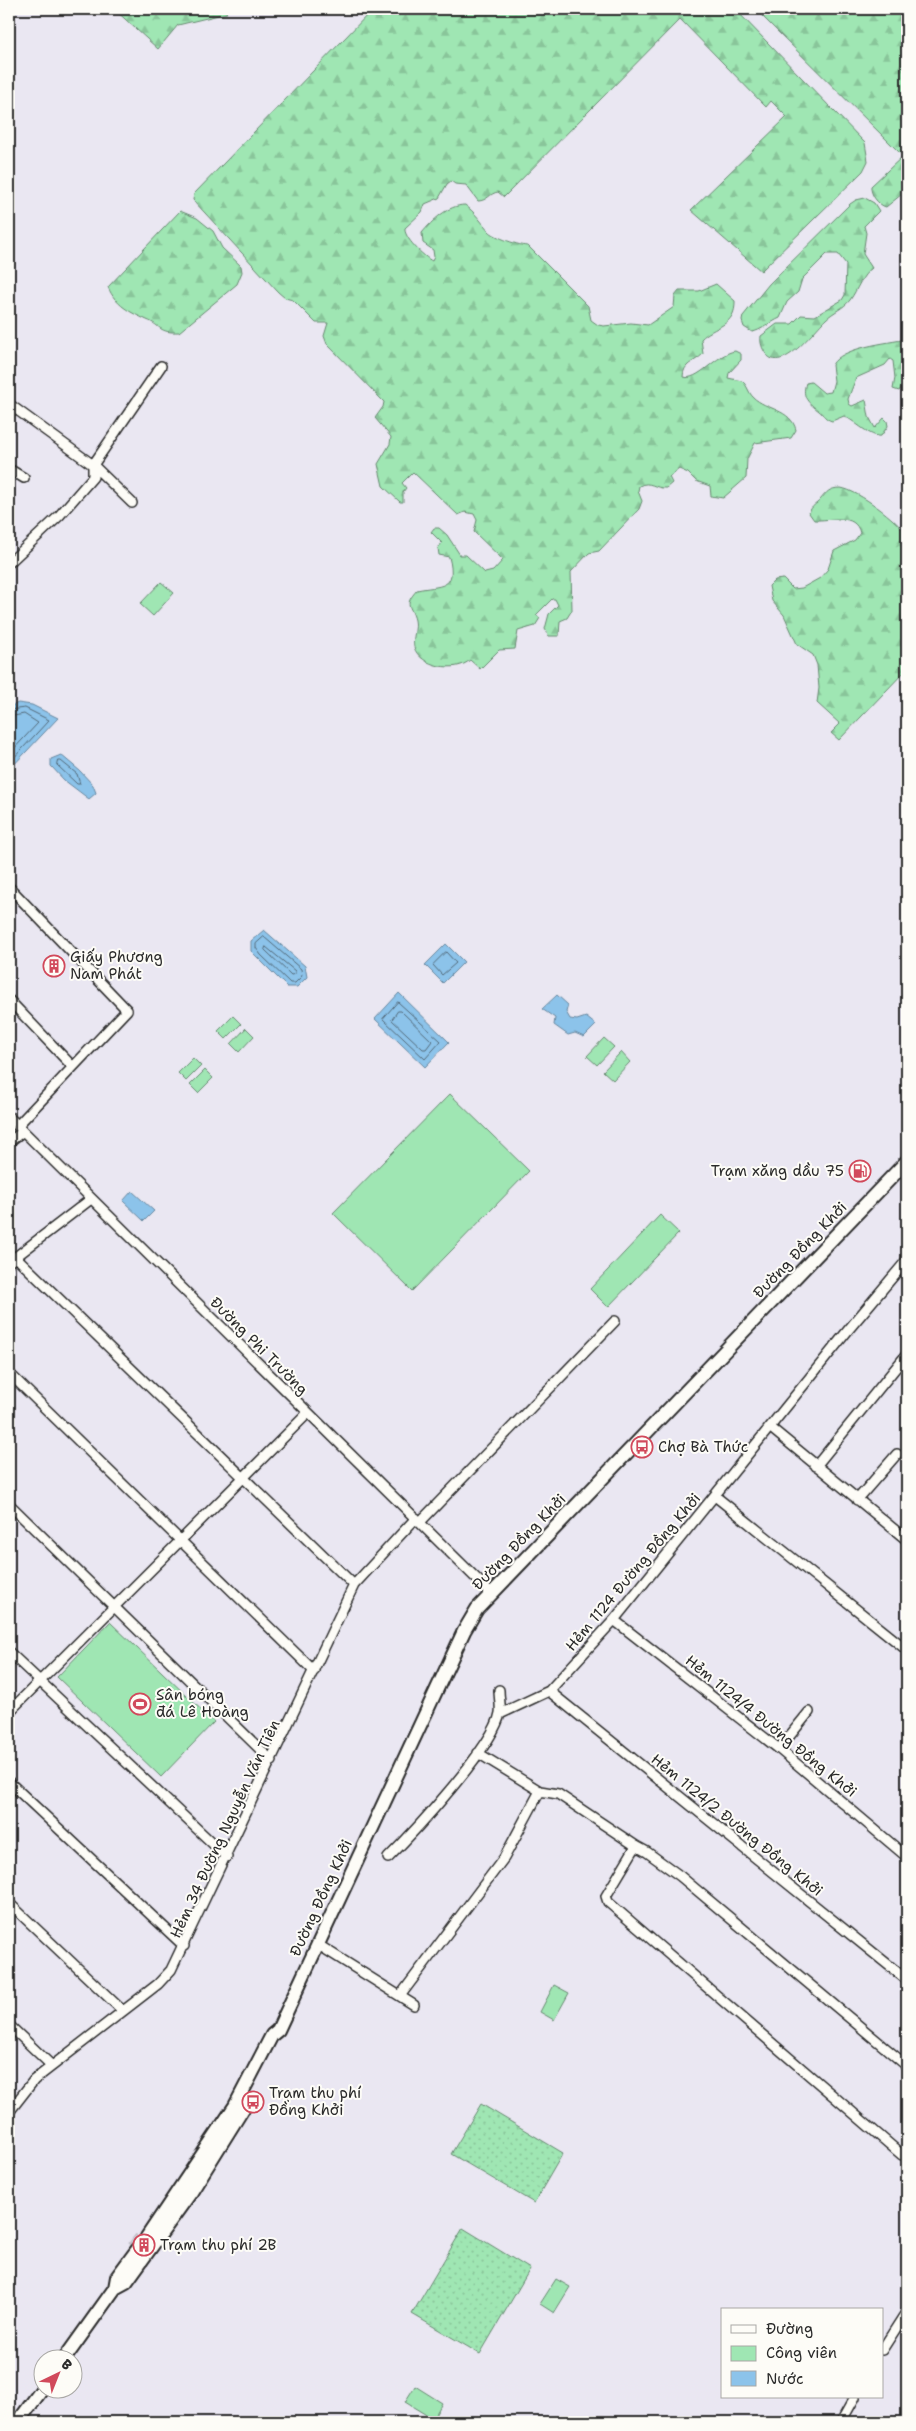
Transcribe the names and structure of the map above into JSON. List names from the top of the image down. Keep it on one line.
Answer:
{"streets":{"main road":["Đường Đồng Khởi"],"street":["Đường Phi Trường","Hẻm 1124 Đường Đồng Khởi","Hẻm 1124/4 Đường Đồng Khởi","Hẻm 1124/2 Đường Đồng Khởi","Hẻm 34 Đường Nguyễn Văn Tiên"]},"crossings":[["Đường Đồng Khởi","Đường Phi Trường"],["Đường Phi Trường","Hẻm 34 Đường Nguyễn Văn Tiên"],["Hẻm 1124 Đường Đồng Khởi","Hẻm 1124/4 Đường Đồng Khởi"],["Hẻm 1124 Đường Đồng Khởi","Hẻm 1124/2 Đường Đồng Khởi"]],"places":{"building":["Giấy Phương Nam Phát","Trạm thu phí 2B"],"fuel station":["Trạm xăng dầu 75"],"bus stop":["Chợ Bà Thức","Trạm thu phí Đồng Khởi"],"sports":["Sân bóng đá Lê Hoàng"]},"legend":["Đường","Công viên","Nước"],"north":"top right"}
